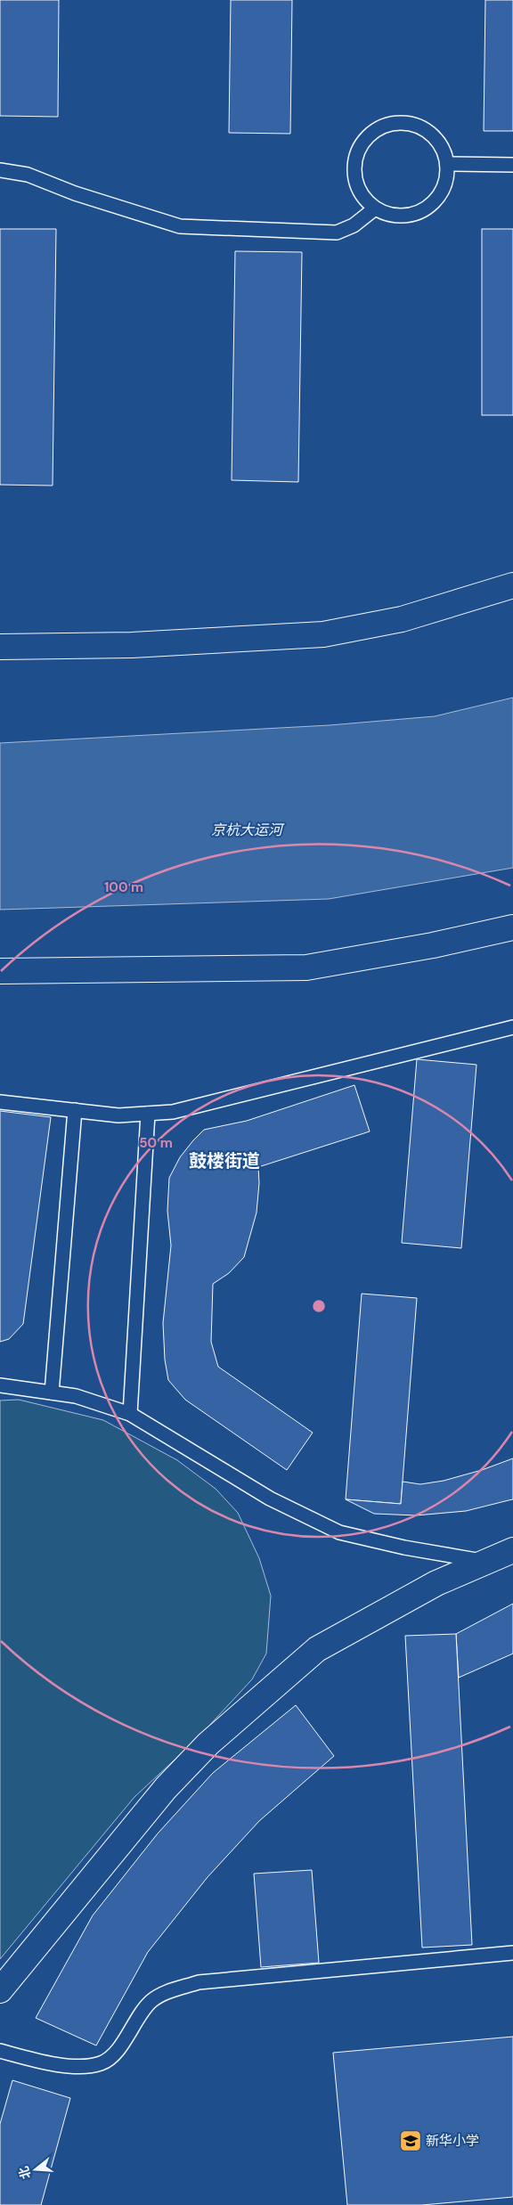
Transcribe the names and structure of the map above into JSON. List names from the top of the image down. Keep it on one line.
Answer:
{"districts":["鼓楼街道"],"water":["京杭大运河"],"places":{"school or university":["新华小学"]},"north":"left","rings":["100 m","50 m"]}
